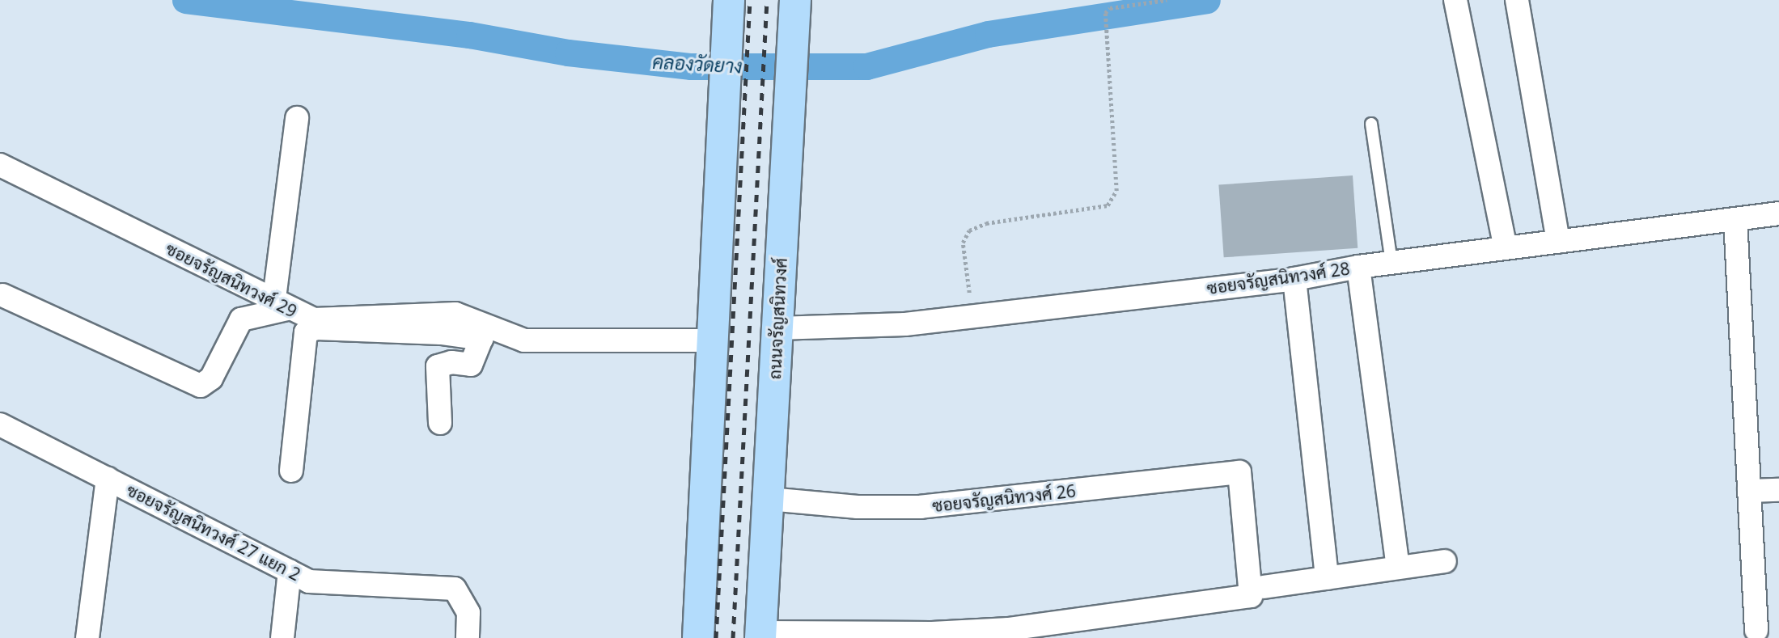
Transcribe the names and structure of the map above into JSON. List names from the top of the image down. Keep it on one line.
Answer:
{"streets":{"main road":["ถนนจรัญสนิทวงศ์"],"street":["ซอยจรัญสนิทวงศ์ 28","ซอยจรัญสนิทวงศ์ 29","ซอยจรัญสนิทวงศ์ 26","ซอยจรัญสนิทวงศ์ 27 แยก 2"]},"crossings":[["ซอยจรัญสนิทวงศ์ 28","ถนนจรัญสนิทวงศ์"],["ถนนจรัญสนิทวงศ์","ซอยจรัญสนิทวงศ์ 26"]],"water":["คลองวัดยาง"]}
